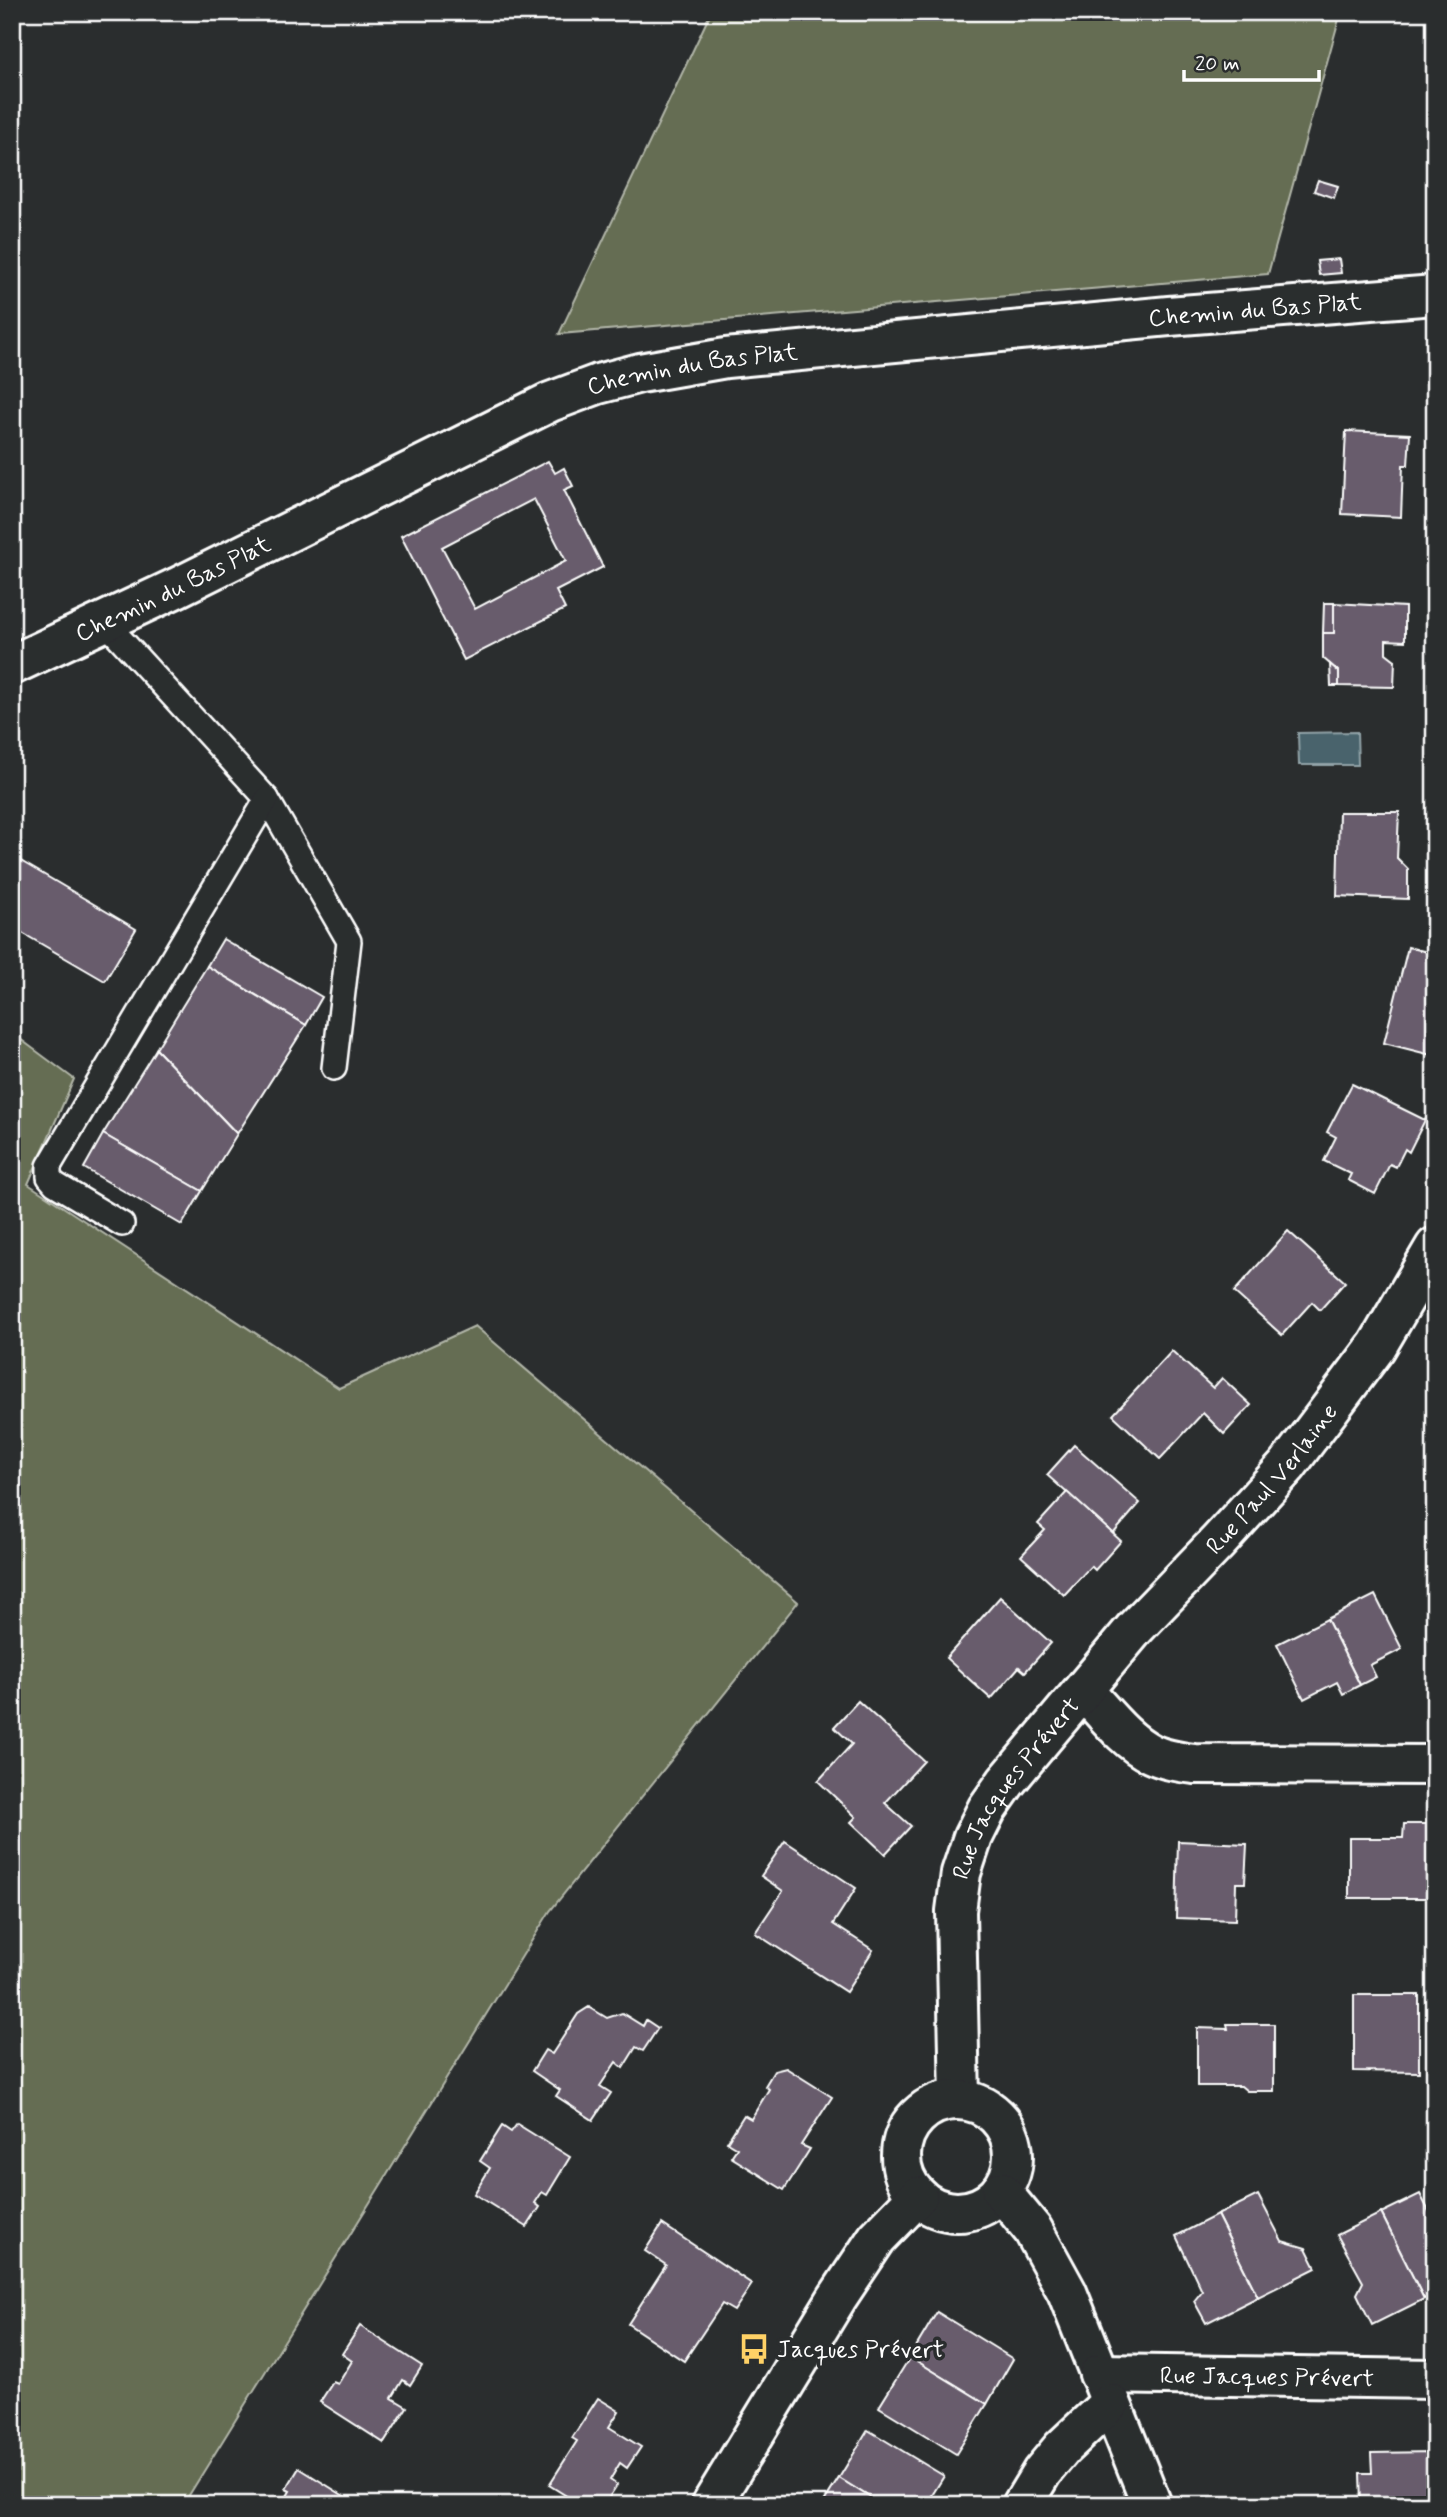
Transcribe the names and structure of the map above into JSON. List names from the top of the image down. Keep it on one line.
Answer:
{"streets":{"street":["Chemin du Bas Plat","Rue Paul Verlaine","Rue Jacques Prévert"]},"crossings":[["Rue Paul Verlaine","Rue Jacques Prévert"]],"places":{"bus stop":["Jacques Prévert"]},"scale_bar":"20 m"}
